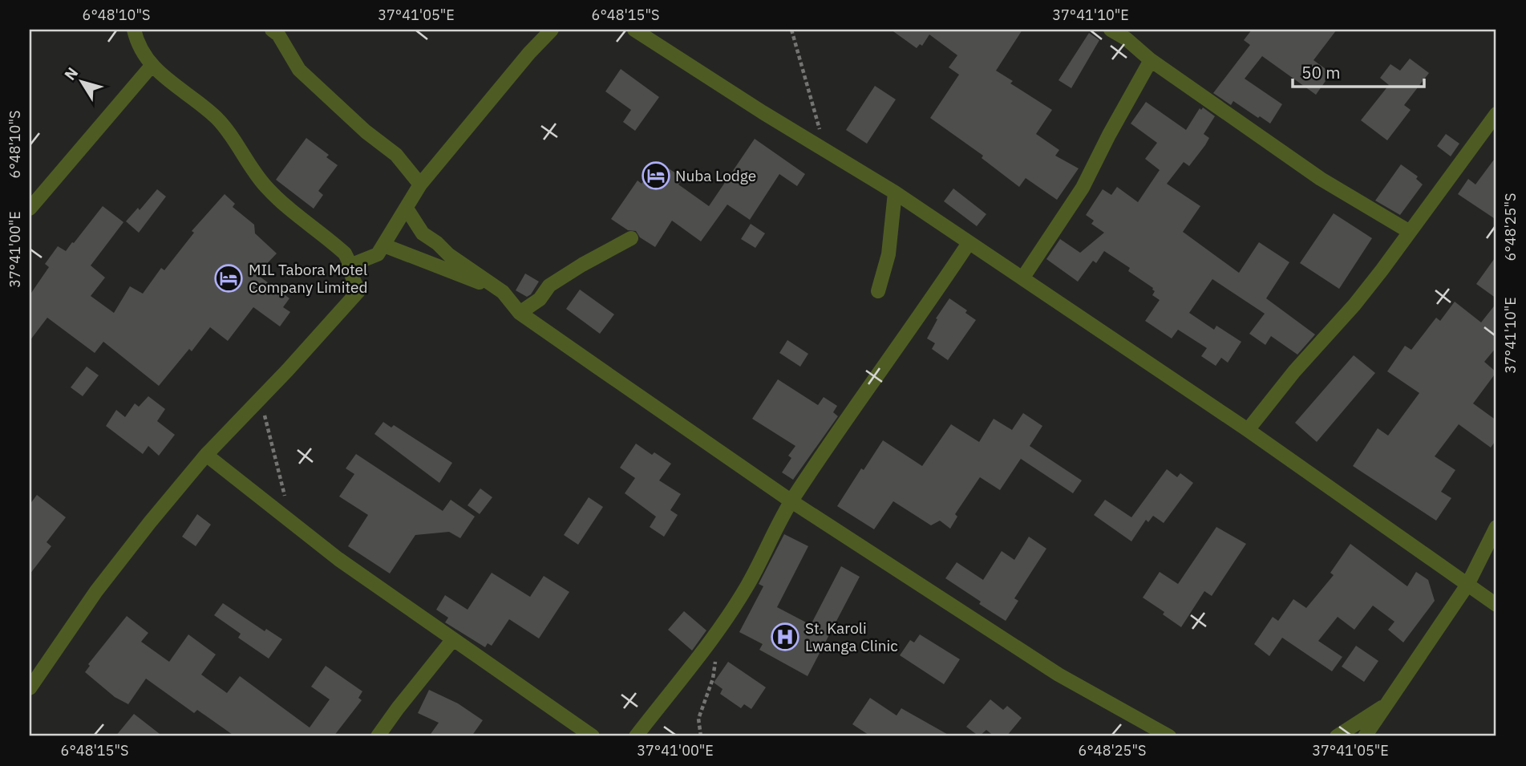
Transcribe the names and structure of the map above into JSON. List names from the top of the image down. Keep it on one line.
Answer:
{"places":{"hotel":["Nuba Lodge","MIL Tabora Motel Company Limited"],"hospital":["St. Karoli Lwanga Clinic"]},"scale_bar":"50 m","north":"top left","coordinates":["6°48'10\"S","37°41'05\"E","6°48'15\"S","37°41'10\"E","6°48'25\"S","37°41'00\"E"]}
